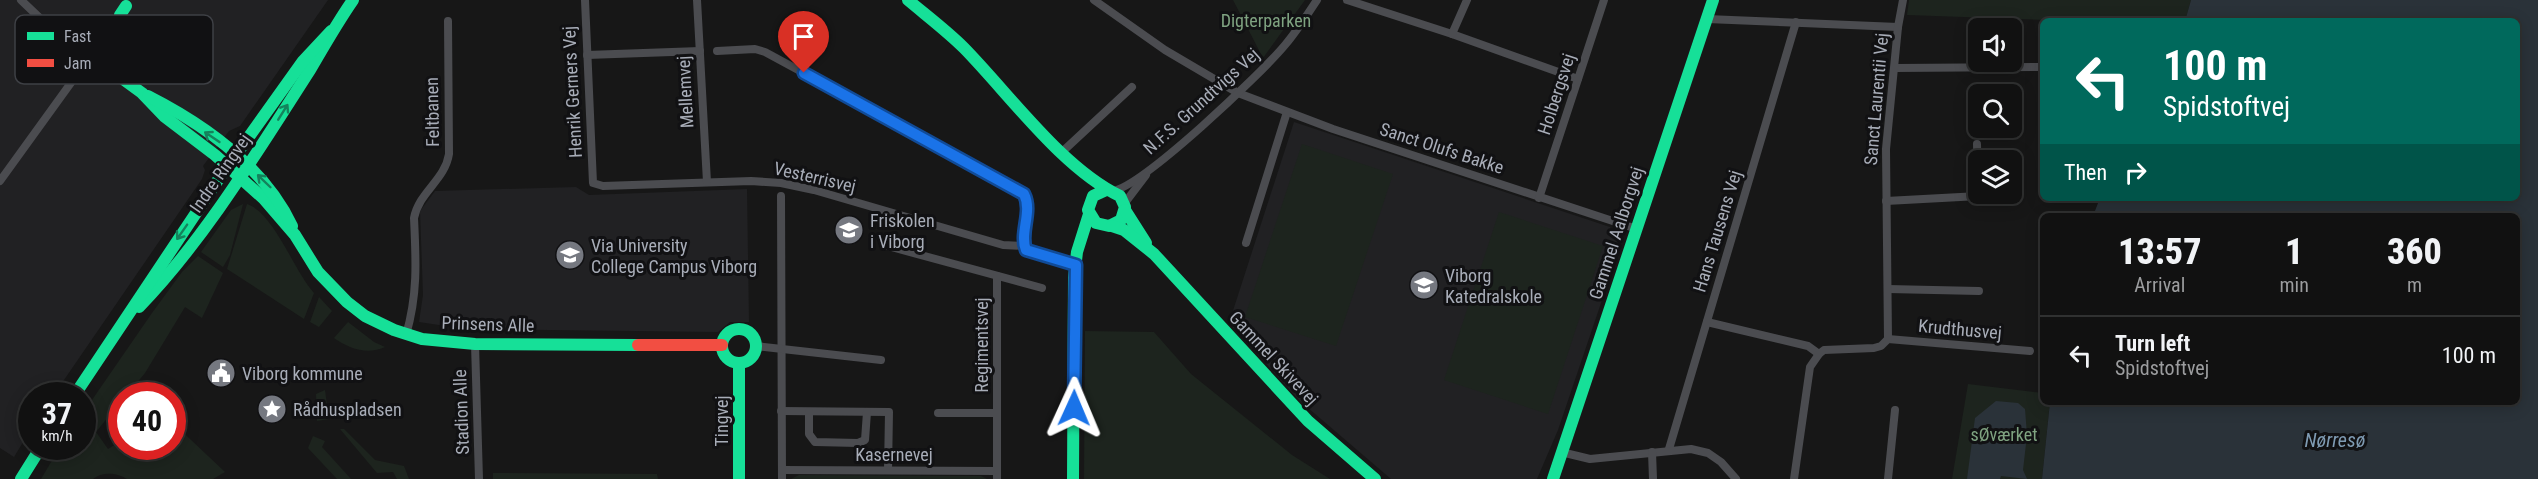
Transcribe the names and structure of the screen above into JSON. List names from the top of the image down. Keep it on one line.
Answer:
{"streets":{"street":["Henrik Gerners Vej","Mellemvej","Holbergsvej","Sanct Laurentii Vej","N.F.S. Grundtvigs Vej","Feltbanen","Sanct Olufs Bakke","Indre Ringvej","Vesterrisvej","Hans Tausens Vej","Gammel Aalborgvej","Prinsens Alle","Krudthusvej","Regimentsvej","Gammel Skivevej","Stadion Alle","Tingvej","Kasernevej"]},"crossings":[["Henrik Gerners Vej","Vesterrisvej"],["Mellemvej","Vesterrisvej"],["Holbergsvej","Sanct Olufs Bakke"],["Sanct Laurentii Vej","Krudthusvej"],["N.F.S. Grundtvigs Vej","Sanct Olufs Bakke"],["N.F.S. Grundtvigs Vej","Gammel Skivevej"],["Feltbanen","Prinsens Alle"],["Sanct Olufs Bakke","Gammel Aalborgvej"],["Indre Ringvej","Prinsens Alle"],["Prinsens Alle","Stadion Alle"],["Prinsens Alle","Tingvej"],["Regimentsvej","Kasernevej"]],"water":["Nørresø"],"parks":["Digterparken","sØværket"],"places":{"school or university":["Friskolen i Viborg","Via University College Campus Viborg","Viborg Katedralskole"],"public building":["Viborg kommune"],"place":["Rådhuspladsen"]},"legend":["Fast","Jam"],"page":{"turn":["100 m","Spidstoftvej"],"then":"Then","eta":["13:57","Arrival","1","min","360","m"],"list":[{"name":"Turn left","note":"Spidstoftvej","value":"100 m"}],"speed":"37 km/h","limit":"40"}}
